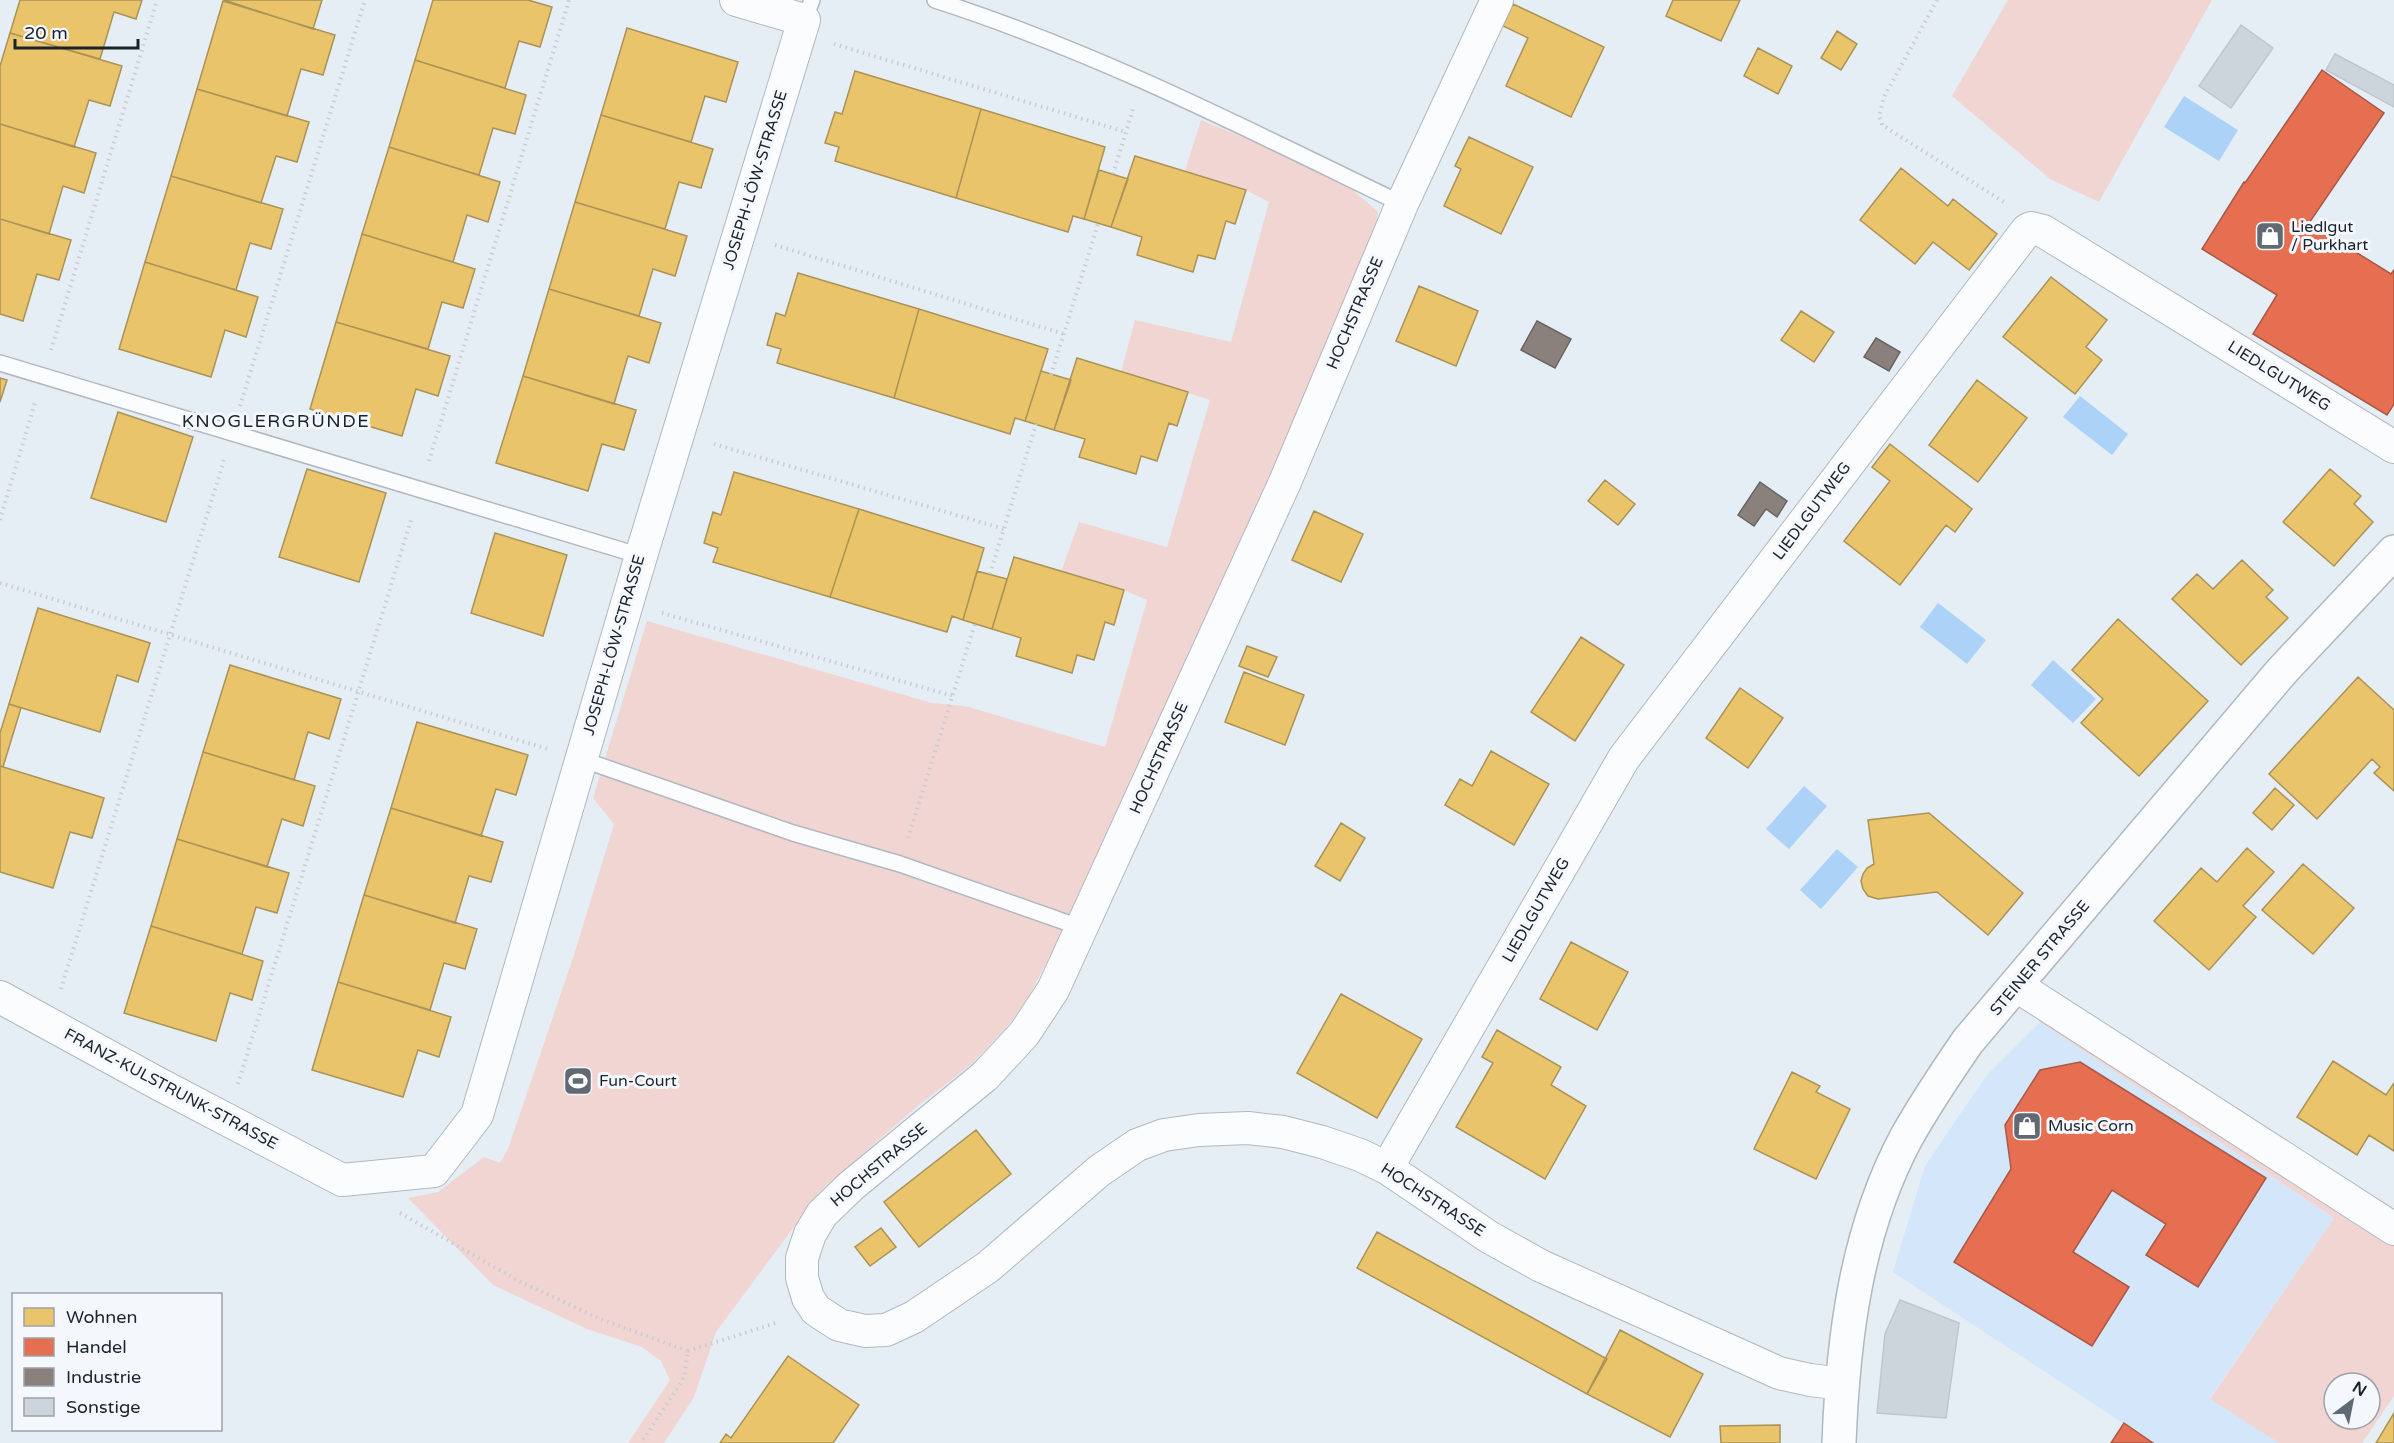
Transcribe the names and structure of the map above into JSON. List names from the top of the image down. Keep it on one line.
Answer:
{"streets":{"street":["JOSEPH-LÖW-STRASSE","HOCHSTRASSE","LIEDLGUTWEG","STEINER STRASSE","FRANZ-KULSTRUNK-STRASSE"]},"crossings":[["JOSEPH-LÖW-STRASSE","FRANZ-KULSTRUNK-STRASSE"],["HOCHSTRASSE","LIEDLGUTWEG"],["HOCHSTRASSE","STEINER STRASSE"]],"districts":["KNOGLERGRÜNDE"],"places":{"shop":["Liedlgut / Purkhart","Music Corn"],"sports":["Fun-Court"]},"legend":["Wohnen","Handel","Industrie","Sonstige"],"scale_bar":"20 m","north":"top right"}
